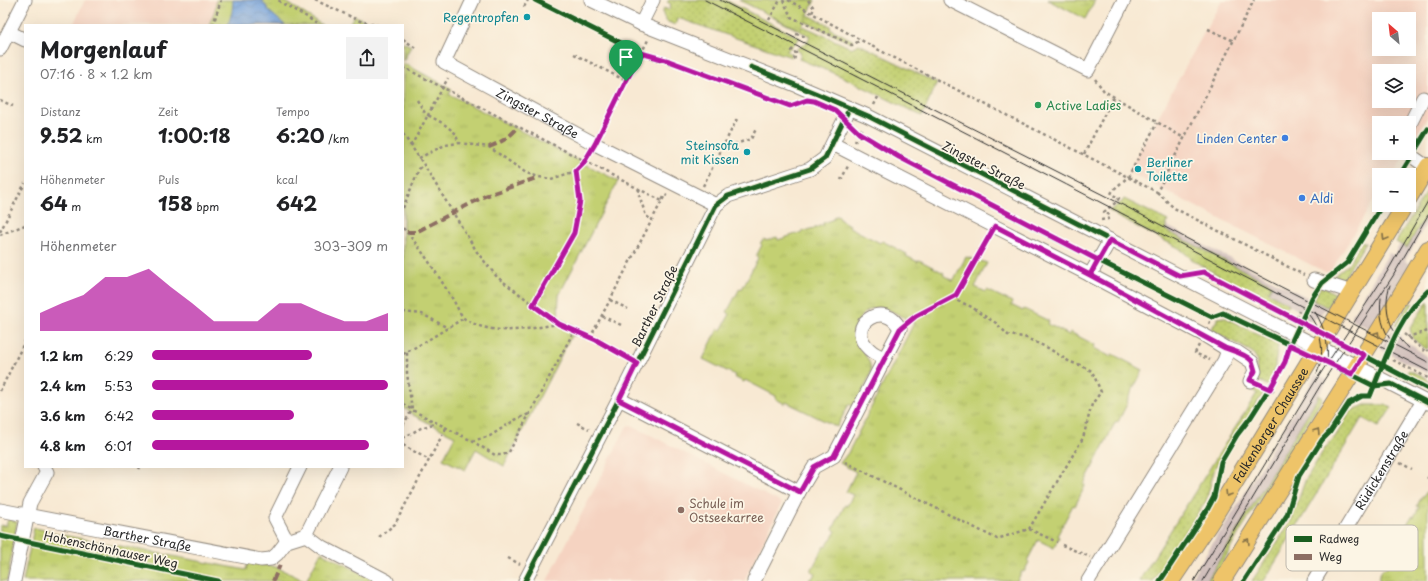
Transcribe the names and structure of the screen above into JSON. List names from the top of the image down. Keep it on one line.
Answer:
{"streets":{"main road":["Falkenberger Chaussee"],"street":["Zingster Straße","Barther Straße","Rüdickenstraße"],"cycle path":["Hohenschönhauser Weg"]},"crossings":[["Zingster Straße","Barther Straße"],["Zingster Straße","Falkenberger Chaussee"],["Zingster Straße","Rüdickenstraße"]],"places":["Regentropfen","Active Ladies","Linden Center","Steinsofa mit Kissen","Berliner Toilette","Aldi","Schule im Ostseekarree"],"legend":["Radweg","Weg"],"north":"top left","page":{"map_buttons":["+","−"],"heading":["Morgenlauf","07:16 · 8 × 1.2 km"],"stats":[["Distanz","9.52 km"],["Zeit","1:00:18"],["Tempo","6:20 /km"],["Höhenmeter","64 m"],["Puls","158 bpm"],["kcal","642"]],"chart":["Höhenmeter","303–309 m"],"list":[{"name":"1.2 km","note":"6:29"},{"name":"2.4 km","note":"5:53"},{"name":"3.6 km","note":"6:42"},{"name":"4.8 km","note":"6:01"}]}}
